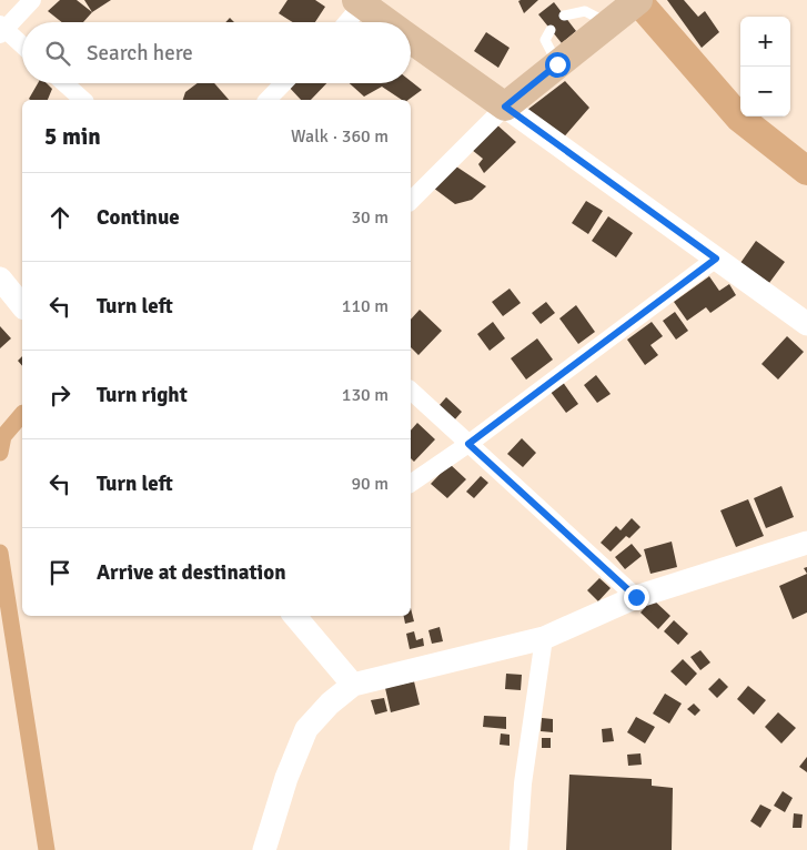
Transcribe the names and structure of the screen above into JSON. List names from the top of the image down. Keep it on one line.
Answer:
{"page":{"map_buttons":["+","−"],"search":"Search here","heading":["5 min","Walk · 360 m"],"list":[["Continue","30 m"],["Turn left","110 m"],["Turn right","130 m"],["Turn left","90 m"],"Arrive at destination"]}}
